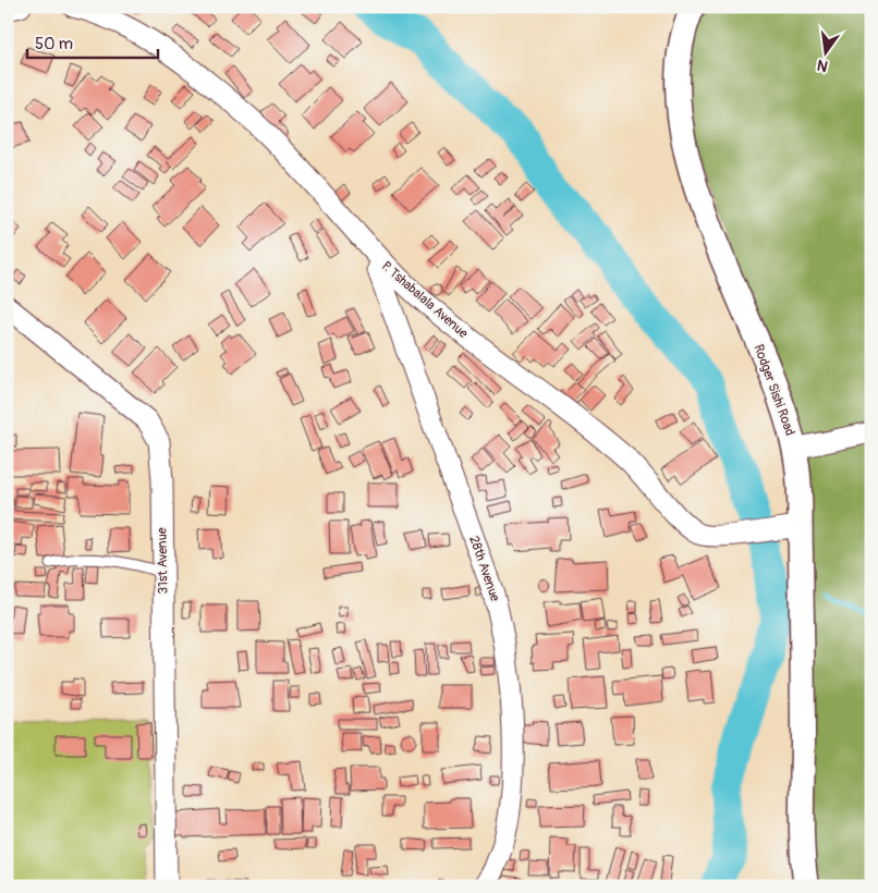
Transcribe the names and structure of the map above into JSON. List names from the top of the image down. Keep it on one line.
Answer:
{"streets":{"street":["P. Tshabalala Avenue","Rodger Sishi Road","31st Avenue","28th Avenue"]},"crossings":[["P. Tshabalala Avenue","Rodger Sishi Road"],["P. Tshabalala Avenue","28th Avenue"]],"scale_bar":"50 m","north":"bottom"}
